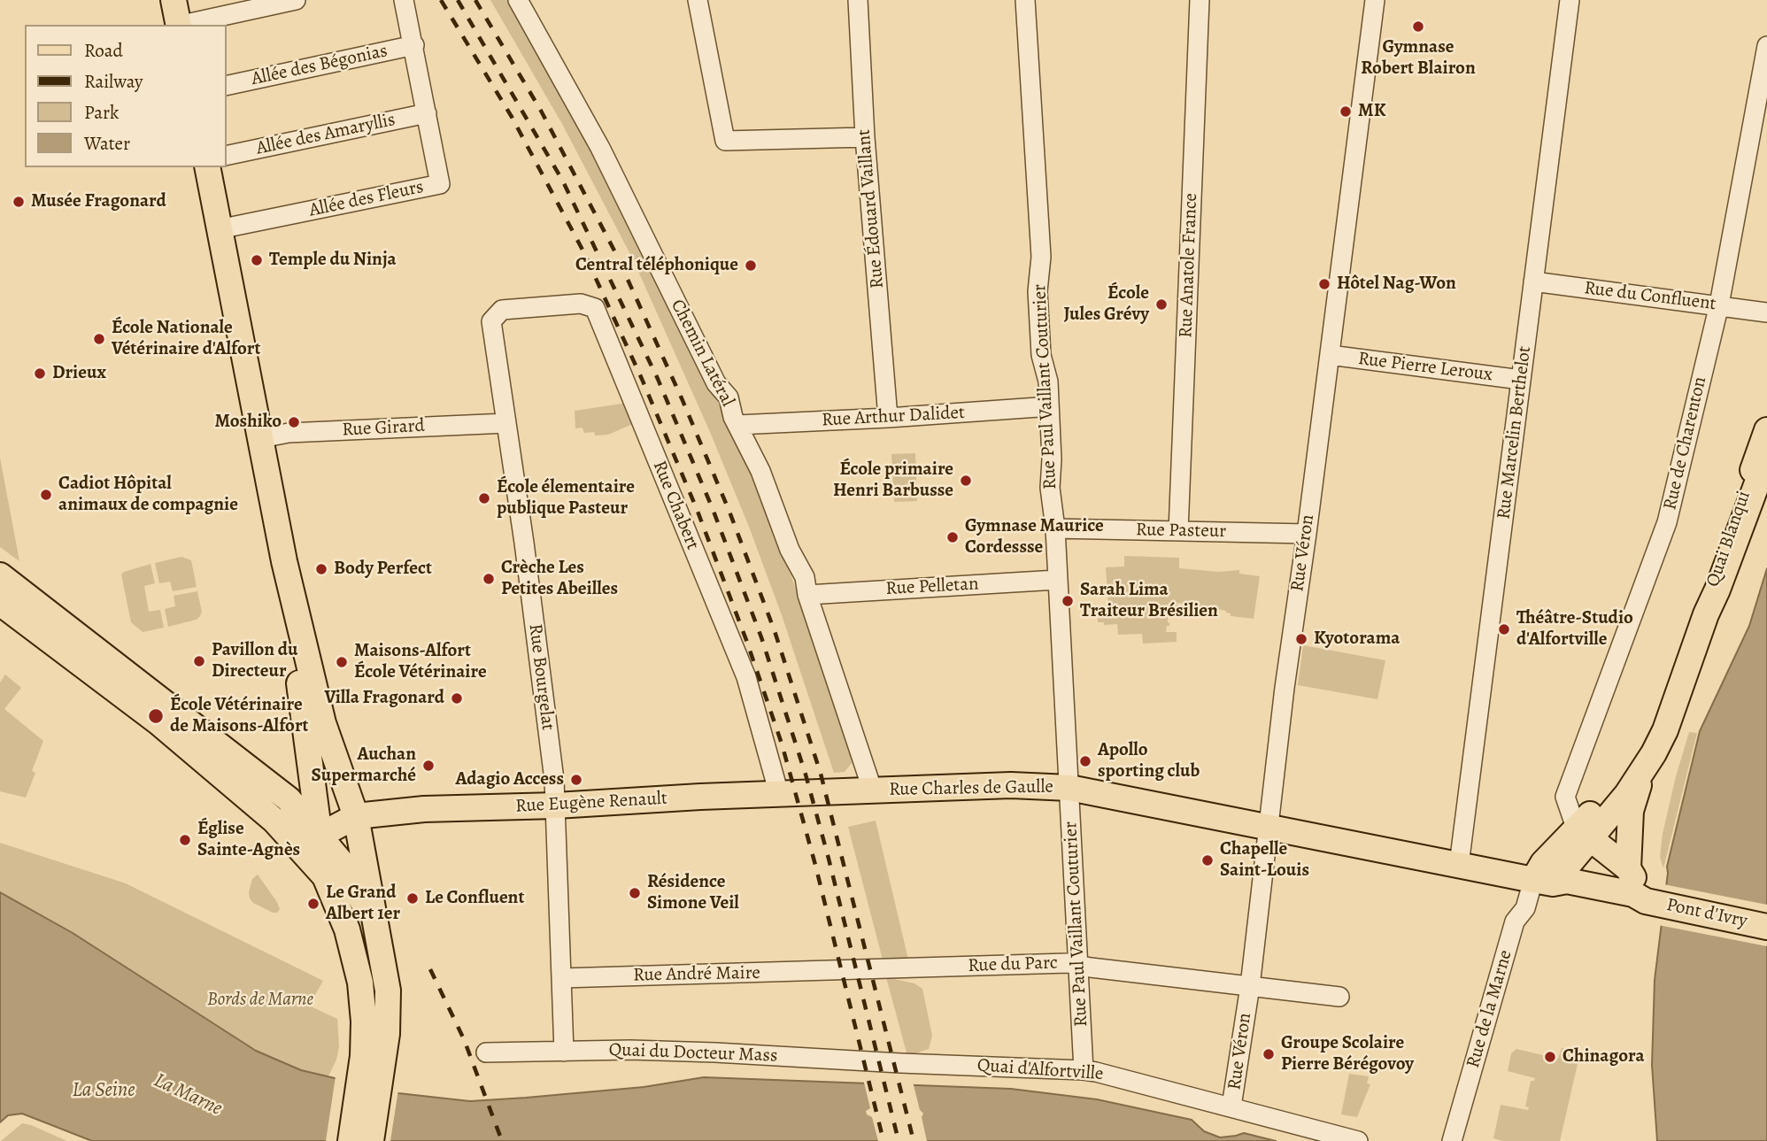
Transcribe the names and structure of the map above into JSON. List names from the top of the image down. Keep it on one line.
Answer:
{"streets":{"main road":["Quai Blanqui","Rue Charles de Gaulle","Rue Eugène Renault","Pont d'Ivry"],"street":["Allée des Bégonias","Allée des Amaryllis","Allée des Fleurs","Rue Édouard Vaillant","Rue Anatole France","Rue du Confluent","Chemin Latéral","Rue Pierre Leroux","Rue Paul Vaillant Couturier","Rue Arthur Dalidet","Rue Girard","Rue Marcelin Berthelot","Rue de Charenton","Rue Chabert","Rue Pasteur","Rue Véron","Rue Pelletan","Rue Bourgelat","Rue du Parc","Rue André Maire","Rue de la Marne","Quai du Docteur Mass","Quai d'Alfortville"]},"crossings":[["Allée des Bégonias","Allée des Fleurs"],["Allée des Amaryllis","Allée des Fleurs"],["Rue Édouard Vaillant","Rue Arthur Dalidet"],["Rue Anatole France","Rue Pasteur"],["Rue du Confluent","Rue Marcelin Berthelot"],["Rue du Confluent","Rue de Charenton"],["Chemin Latéral","Rue Arthur Dalidet"],["Chemin Latéral","Rue Pelletan"],["Chemin Latéral","Rue Charles de Gaulle"],["Rue Pierre Leroux","Rue Marcelin Berthelot"],["Rue Pierre Leroux","Rue Véron"],["Rue Paul Vaillant Couturier","Rue Arthur Dalidet"],["Rue Paul Vaillant Couturier","Rue Pasteur"],["Rue Paul Vaillant Couturier","Rue Pelletan"],["Rue Paul Vaillant Couturier","Rue Charles de Gaulle"],["Rue Paul Vaillant Couturier","Rue du Parc"],["Rue Paul Vaillant Couturier","Quai d'Alfortville"],["Rue Girard","Rue Bourgelat"],["Rue Marcelin Berthelot","Rue Charles de Gaulle"],["Rue de Charenton","Quai Blanqui"],["Rue Chabert","Rue Bourgelat"],["Rue Chabert","Rue Eugène Renault"],["Rue Pasteur","Rue Véron"],["Quai Blanqui","Rue Charles de Gaulle"],["Quai Blanqui","Rue de la Marne"],["Rue Véron","Rue Charles de Gaulle"],["Rue Véron","Rue du Parc"],["Rue Véron","Quai d'Alfortville"],["Rue Bourgelat","Rue Eugène Renault"],["Rue Bourgelat","Rue André Maire"],["Rue Bourgelat","Quai du Docteur Mass"],["Rue Charles de Gaulle","Rue Eugène Renault"],["Rue Charles de Gaulle","Pont d'Ivry"],["Rue Charles de Gaulle","Rue de la Marne"],["Rue du Parc","Rue André Maire"],["Quai du Docteur Mass","Quai d'Alfortville"]],"water":["La Seine","La Marne"],"parks":["Bords de Marne"],"places":["Gymnase Robert Blairon","MK","Musée Fragonard","Temple du Ninja","Central téléphonique","Hôtel Nag-Won","École Jules Grévy","École Nationale Vétérinaire d'Alfort","Drieux","Moshiko","École primaire Henri Barbusse","Cadiot Hôpital animaux de compagnie","École élementaire publique Pasteur","Gymnase Maurice Cordessse","Body Perfect","Crèche Les Petites Abeilles","Sarah Lima Traiteur Brésilien","Théâtre-Studio d'Alfortville","Kyotorama","Pavillon du Directeur","Maisons-Alfort École Vétérinaire","Villa Fragonard","École Vétérinaire de Maisons-Alfort","Apollo sporting club","Auchan Supermarché","Adagio Access","Église Sainte-Agnès","Chapelle Saint-Louis","Résidence Simone Veil","Le Confluent","Le Grand Albert 1er","Groupe Scolaire Pierre Bérégovoy","Chinagora"],"legend":["Road","Railway","Park","Water"]}
